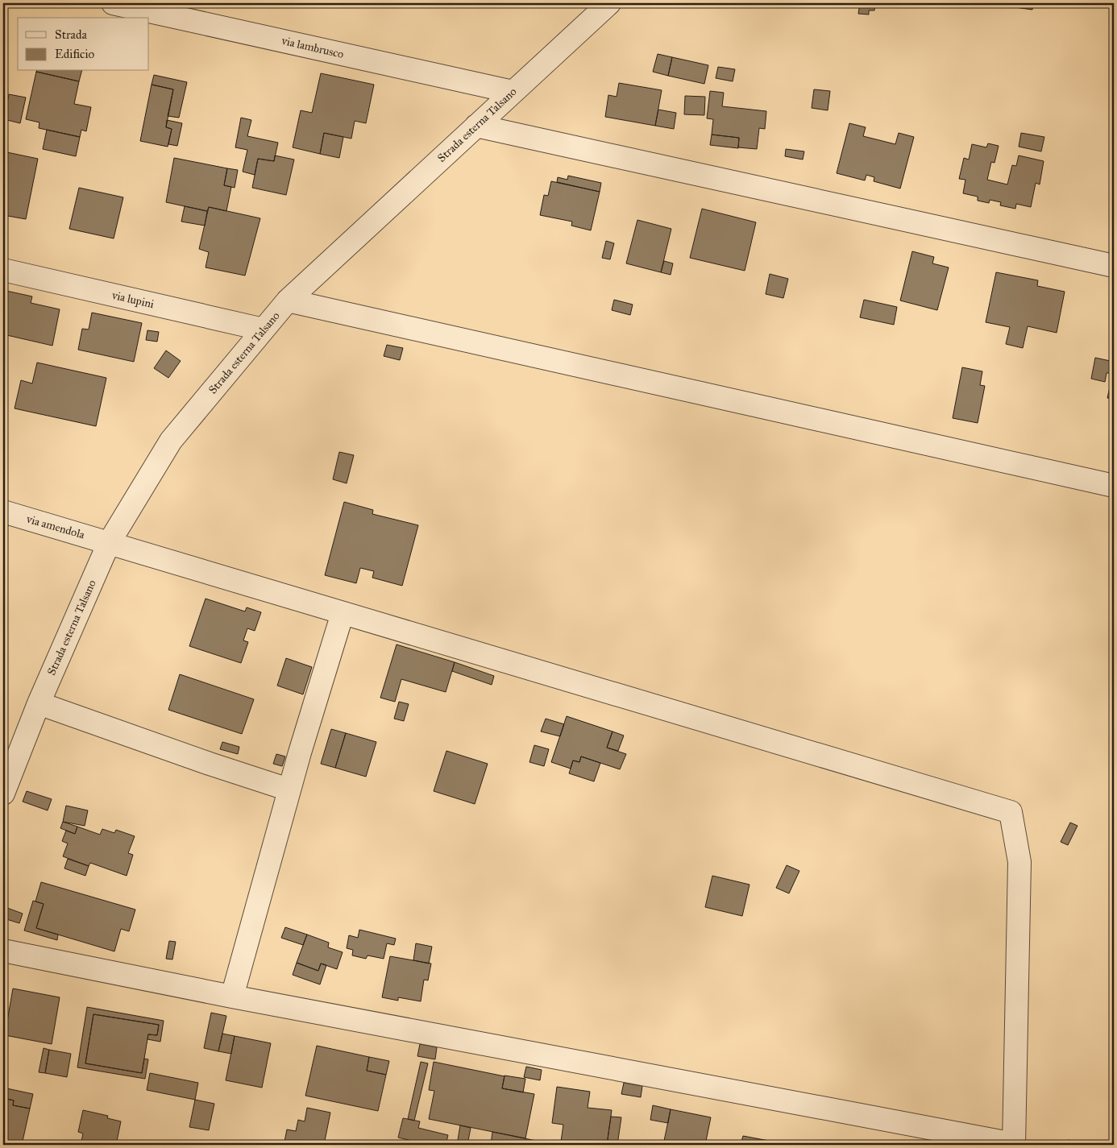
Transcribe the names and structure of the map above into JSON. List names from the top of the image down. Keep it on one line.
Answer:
{"streets":{"street":["via lambrusco","Strada esterna Talsano","via lupini","via amendola"]},"crossings":[["via lambrusco","Strada esterna Talsano"],["Strada esterna Talsano","via lupini"],["Strada esterna Talsano","via amendola"]],"legend":["Strada","Edificio"]}
